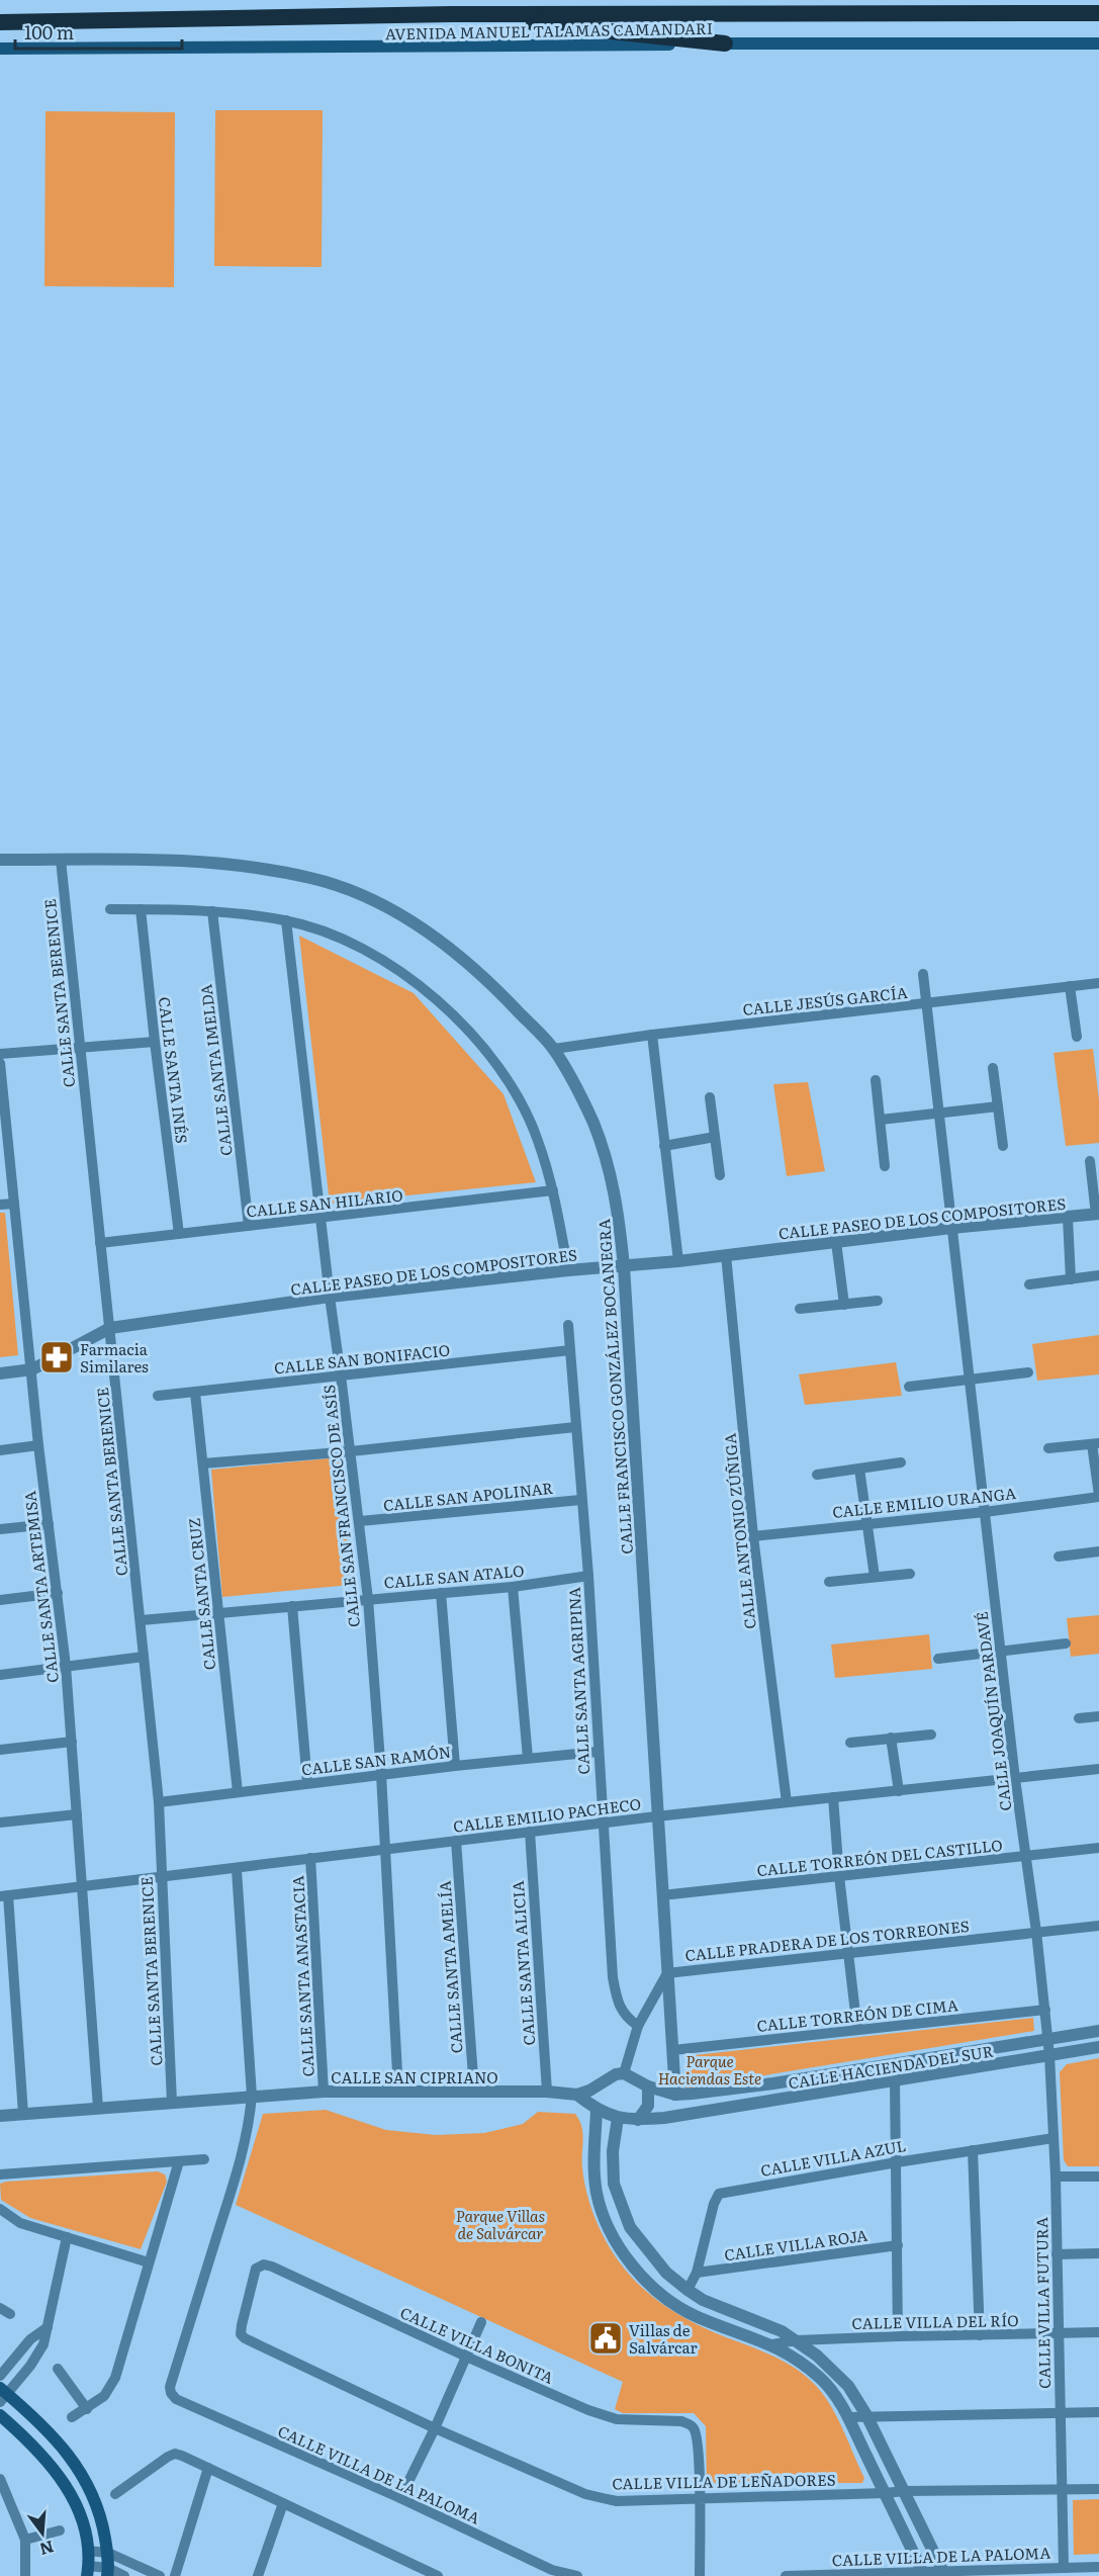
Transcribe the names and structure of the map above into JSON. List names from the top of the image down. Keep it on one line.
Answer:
{"streets":{"main road":["AVENIDA MANUEL TALAMAS CAMANDARI"],"street":["CALLE SANTA BERENICE","CALLE JESÚS GARCÍA","CALLE SANTA INÉS","CALLE SANTA IMELDA","CALLE SAN HILARIO","CALLE PASEO DE LOS COMPOSITORES","CALLE SAN BONIFACIO","CALLE FRANCISCO GONZÁLEZ BOCANEGRA","CALLE SAN APOLINAR","CALLE EMILIO URANGA","CALLE SAN FRANCISCO DE ASÍS","CALLE ANTONIO ZÚÑIGA","CALLE SAN ATALO","CALLE SANTA ARTEMISA","CALLE SANTA CRUZ","CALLE SANTA AGRIPINA","CALLE JOAQUÍN PARDAVÉ","CALLE SAN RAMÓN","CALLE EMILIO PACHECO","CALLE TORREÓN DEL CASTILLO","CALLE PRADERA DE LOS TORREONES","CALLE SANTA ALICIA","CALLE SANTA AMELÍA","CALLE SANTA ANASTACIA","CALLE TORREÓN DE CIMA","CALLE HACIENDA DEL SUR","CALLE SAN CIPRIANO","CALLE VILLA AZUL","CALLE VILLA ROJA","CALLE VILLA FUTURA","CALLE VILLA DEL RÍO","CALLE VILLA BONITA","CALLE VILLA DE LA PALOMA","CALLE VILLA DE LEÑADORES"]},"crossings":[["CALLE SANTA BERENICE","CALLE SAN HILARIO"],["CALLE SANTA BERENICE","CALLE PASEO DE LOS COMPOSITORES"],["CALLE SANTA BERENICE","CALLE FRANCISCO GONZÁLEZ BOCANEGRA"],["CALLE SANTA BERENICE","CALLE SAN ATALO"],["CALLE SANTA BERENICE","CALLE SAN RAMÓN"],["CALLE SANTA BERENICE","CALLE EMILIO PACHECO"],["CALLE SANTA BERENICE","CALLE SAN CIPRIANO"],["CALLE JESÚS GARCÍA","CALLE FRANCISCO GONZÁLEZ BOCANEGRA"],["CALLE JESÚS GARCÍA","CALLE JOAQUÍN PARDAVÉ"],["CALLE SANTA INÉS","CALLE SAN HILARIO"],["CALLE SANTA IMELDA","CALLE SAN HILARIO"],["CALLE SAN HILARIO","CALLE SAN FRANCISCO DE ASÍS"],["CALLE PASEO DE LOS COMPOSITORES","CALLE FRANCISCO GONZÁLEZ BOCANEGRA"],["CALLE PASEO DE LOS COMPOSITORES","CALLE SAN FRANCISCO DE ASÍS"],["CALLE PASEO DE LOS COMPOSITORES","CALLE ANTONIO ZÚÑIGA"],["CALLE PASEO DE LOS COMPOSITORES","CALLE SANTA ARTEMISA"],["CALLE PASEO DE LOS COMPOSITORES","CALLE JOAQUÍN PARDAVÉ"],["CALLE SAN BONIFACIO","CALLE SAN FRANCISCO DE ASÍS"],["CALLE SAN BONIFACIO","CALLE SANTA CRUZ"],["CALLE SAN BONIFACIO","CALLE SANTA AGRIPINA"],["CALLE FRANCISCO GONZÁLEZ BOCANEGRA","CALLE EMILIO PACHECO"],["CALLE FRANCISCO GONZÁLEZ BOCANEGRA","CALLE TORREÓN DEL CASTILLO"],["CALLE FRANCISCO GONZÁLEZ BOCANEGRA","CALLE PRADERA DE LOS TORREONES"],["CALLE FRANCISCO GONZÁLEZ BOCANEGRA","CALLE TORREÓN DE CIMA"],["CALLE FRANCISCO GONZÁLEZ BOCANEGRA","CALLE HACIENDA DEL SUR"],["CALLE SAN APOLINAR","CALLE SAN FRANCISCO DE ASÍS"],["CALLE SAN APOLINAR","CALLE SANTA AGRIPINA"],["CALLE EMILIO URANGA","CALLE ANTONIO ZÚÑIGA"],["CALLE EMILIO URANGA","CALLE JOAQUÍN PARDAVÉ"],["CALLE SAN FRANCISCO DE ASÍS","CALLE SAN ATALO"],["CALLE SAN FRANCISCO DE ASÍS","CALLE SAN RAMÓN"],["CALLE SAN FRANCISCO DE ASÍS","CALLE EMILIO PACHECO"],["CALLE SAN FRANCISCO DE ASÍS","CALLE SAN CIPRIANO"],["CALLE ANTONIO ZÚÑIGA","CALLE EMILIO PACHECO"],["CALLE SAN ATALO","CALLE SANTA CRUZ"],["CALLE SAN ATALO","CALLE SANTA AGRIPINA"],["CALLE SANTA ARTEMISA","CALLE EMILIO PACHECO"],["CALLE SANTA ARTEMISA","CALLE SAN CIPRIANO"],["CALLE SANTA CRUZ","CALLE SAN RAMÓN"],["CALLE SANTA AGRIPINA","CALLE SAN RAMÓN"],["CALLE SANTA AGRIPINA","CALLE EMILIO PACHECO"],["CALLE SANTA AGRIPINA","CALLE PRADERA DE LOS TORREONES"],["CALLE JOAQUÍN PARDAVÉ","CALLE EMILIO PACHECO"],["CALLE JOAQUÍN PARDAVÉ","CALLE TORREÓN DEL CASTILLO"],["CALLE JOAQUÍN PARDAVÉ","CALLE PRADERA DE LOS TORREONES"],["CALLE JOAQUÍN PARDAVÉ","CALLE TORREÓN DE CIMA"],["CALLE JOAQUÍN PARDAVÉ","CALLE HACIENDA DEL SUR"],["CALLE JOAQUÍN PARDAVÉ","CALLE VILLA FUTURA"],["CALLE EMILIO PACHECO","CALLE SANTA ALICIA"],["CALLE EMILIO PACHECO","CALLE SANTA AMELÍA"],["CALLE EMILIO PACHECO","CALLE SANTA ANASTACIA"],["CALLE PRADERA DE LOS TORREONES","CALLE HACIENDA DEL SUR"],["CALLE SANTA ALICIA","CALLE SAN CIPRIANO"],["CALLE SANTA AMELÍA","CALLE SAN CIPRIANO"],["CALLE SANTA ANASTACIA","CALLE SAN CIPRIANO"],["CALLE HACIENDA DEL SUR","CALLE SAN CIPRIANO"],["CALLE HACIENDA DEL SUR","CALLE VILLA FUTURA"],["CALLE SAN CIPRIANO","CALLE VILLA DE LA PALOMA"],["CALLE VILLA AZUL","CALLE VILLA ROJA"],["CALLE VILLA AZUL","CALLE VILLA FUTURA"],["CALLE VILLA FUTURA","CALLE VILLA DEL RÍO"],["CALLE VILLA FUTURA","CALLE VILLA DE LA PALOMA"],["CALLE VILLA FUTURA","CALLE VILLA DE LEÑADORES"],["CALLE VILLA BONITA","CALLE VILLA DE LEÑADORES"]],"parks":["Parque Haciendas Este","Parque Villas de Salvárcar"],"places":{"pharmacy":["Farmacia Similares"],"public building":["Villas de Salvárcar"]},"scale_bar":"100 m","north":"bottom"}
